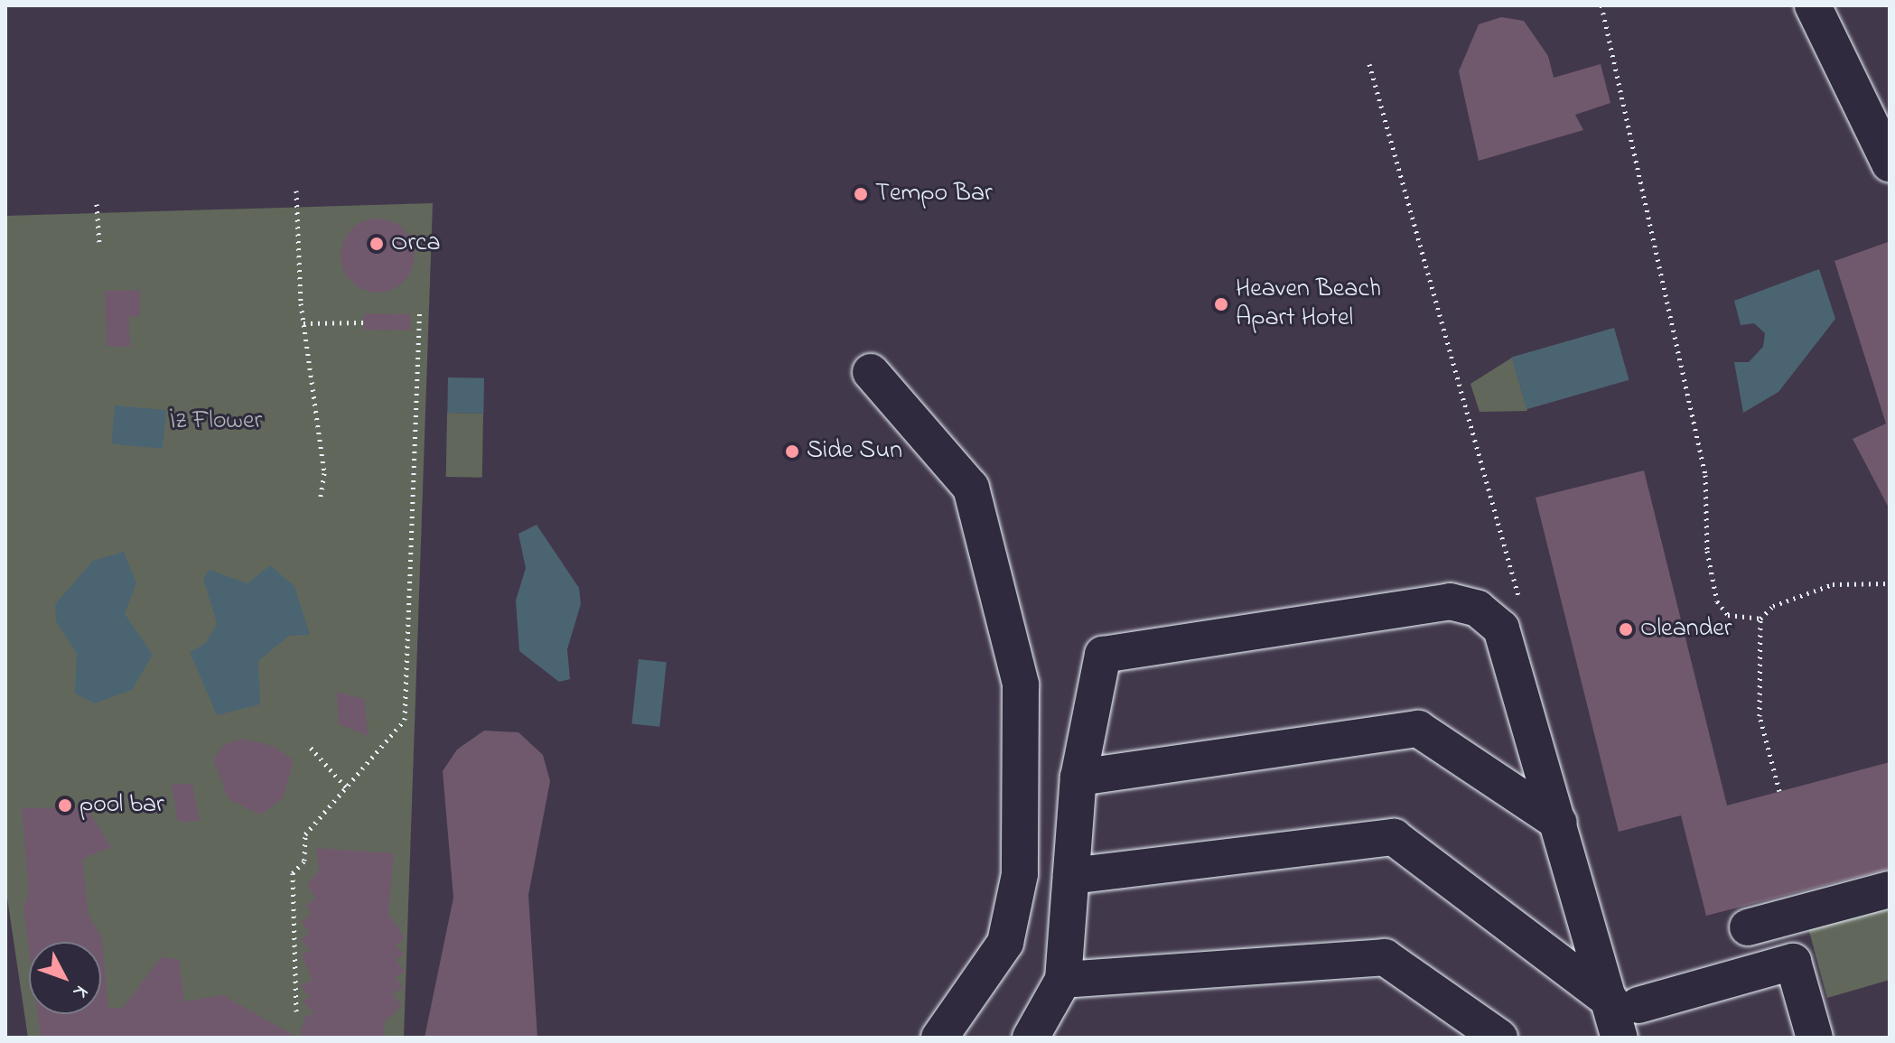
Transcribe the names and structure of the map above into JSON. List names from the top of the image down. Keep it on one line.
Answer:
{"parks":["İz Flower"],"places":["Tempo Bar","Orca","Heaven Beach Apart Hotel","Side Sun","Oleander","pool bar"],"north":"bottom right"}
